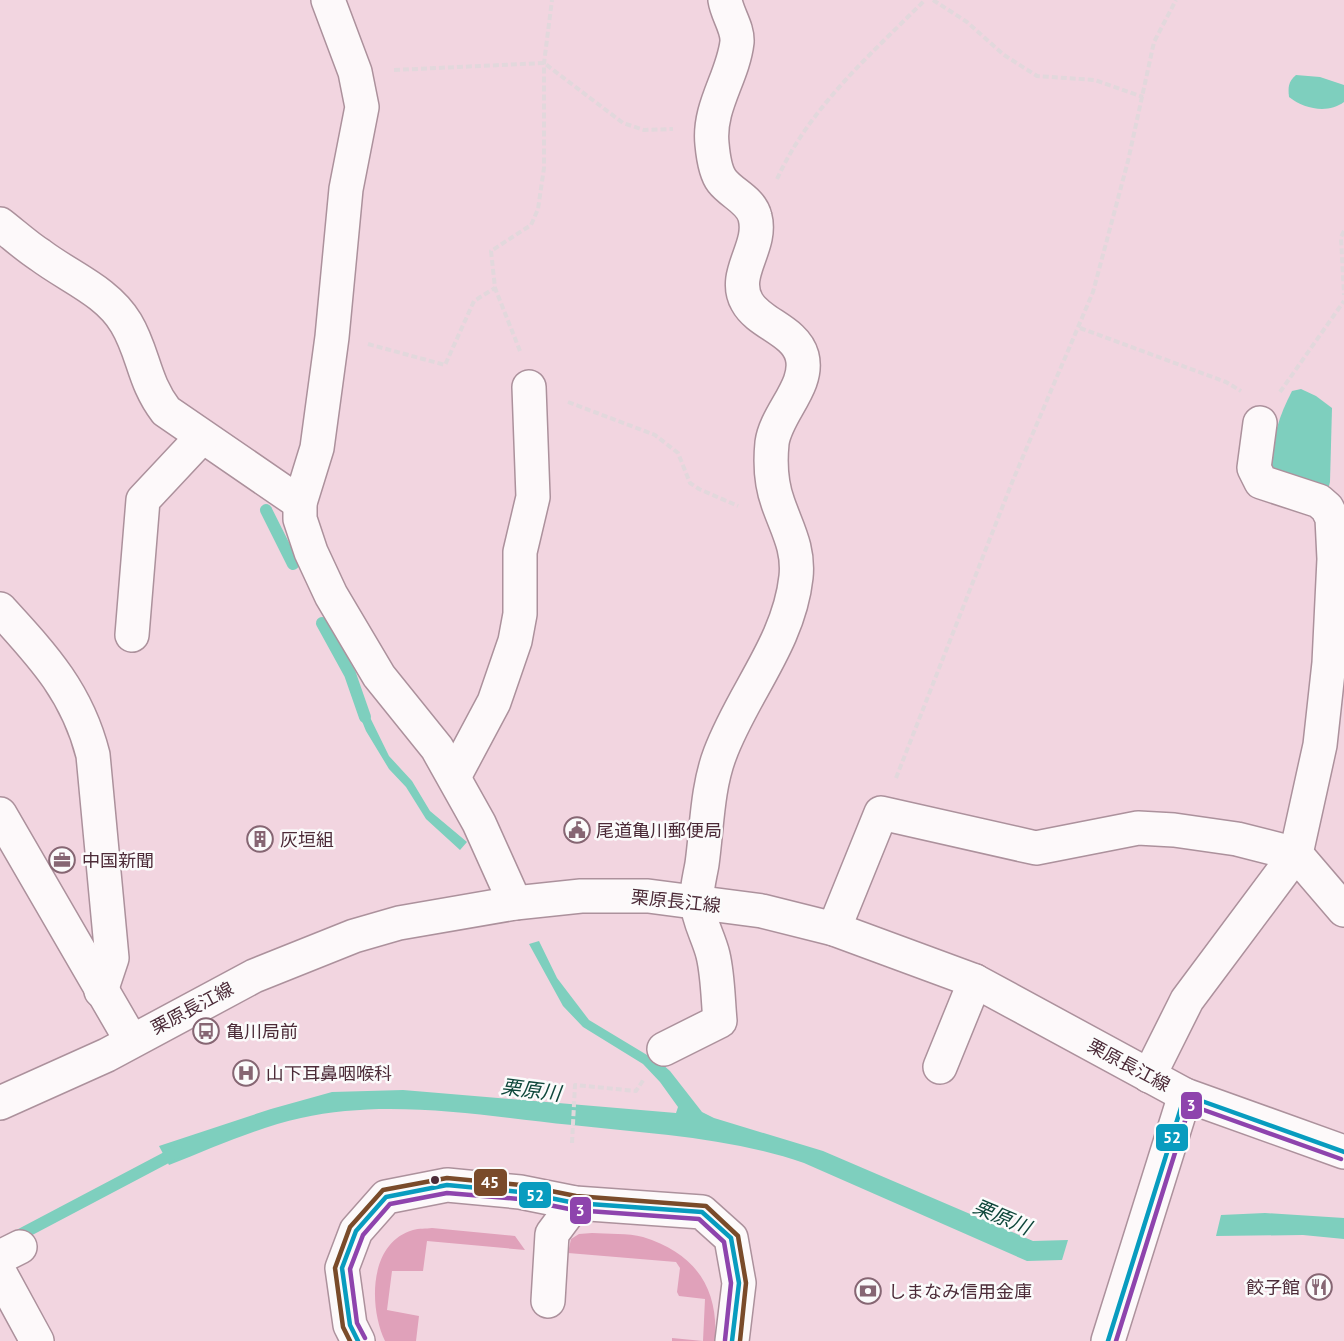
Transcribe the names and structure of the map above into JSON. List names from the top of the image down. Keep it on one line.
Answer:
{"streets":{"street":["栗原長江線"]},"water":["栗原川"],"places":{"public building":["尾道亀川郵便局"],"building":["灰垣組"],"office":["中国新聞"],"bus stop":["亀川局前"],"hospital":["山下耳鼻咽喉科"],"restaurant":["餃子館"],"bank":["しまなみ信用金庫"]},"lines":["transit line 52","transit line 3","transit line 45"]}
